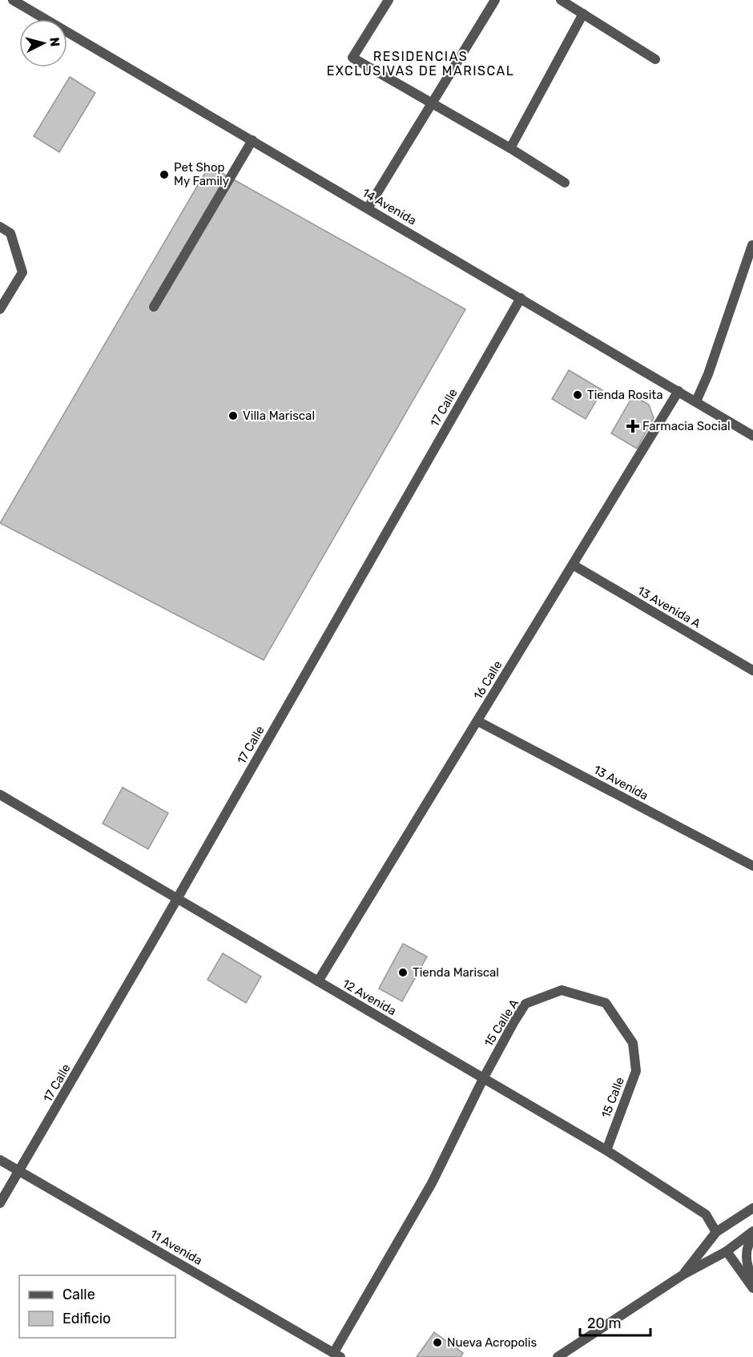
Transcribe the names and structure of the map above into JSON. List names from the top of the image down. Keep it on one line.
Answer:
{"streets":{"street":["14 Avenida","17 Calle","13 Avenida A","16 Calle","13 Avenida","12 Avenida","15 Calle A","15 Calle","11 Avenida"]},"crossings":[["14 Avenida","17 Calle"],["14 Avenida","16 Calle"],["17 Calle","12 Avenida"],["17 Calle","11 Avenida"],["13 Avenida A","16 Calle"],["16 Calle","13 Avenida"],["16 Calle","12 Avenida"],["12 Avenida","15 Calle A"],["12 Avenida","15 Calle"],["15 Calle A","15 Calle"],["15 Calle A","11 Avenida"]],"districts":["RESIDENCIAS EXCLUSIVAS DE MARISCAL"],"places":{"other":["Pet Shop My Family","Tienda Rosita","Villa Mariscal","Tienda Mariscal","Nueva Acropolis"],"health":["Farmacia Social"]},"legend":["Calle","Edificio"],"scale_bar":"20 m","north":"right"}
